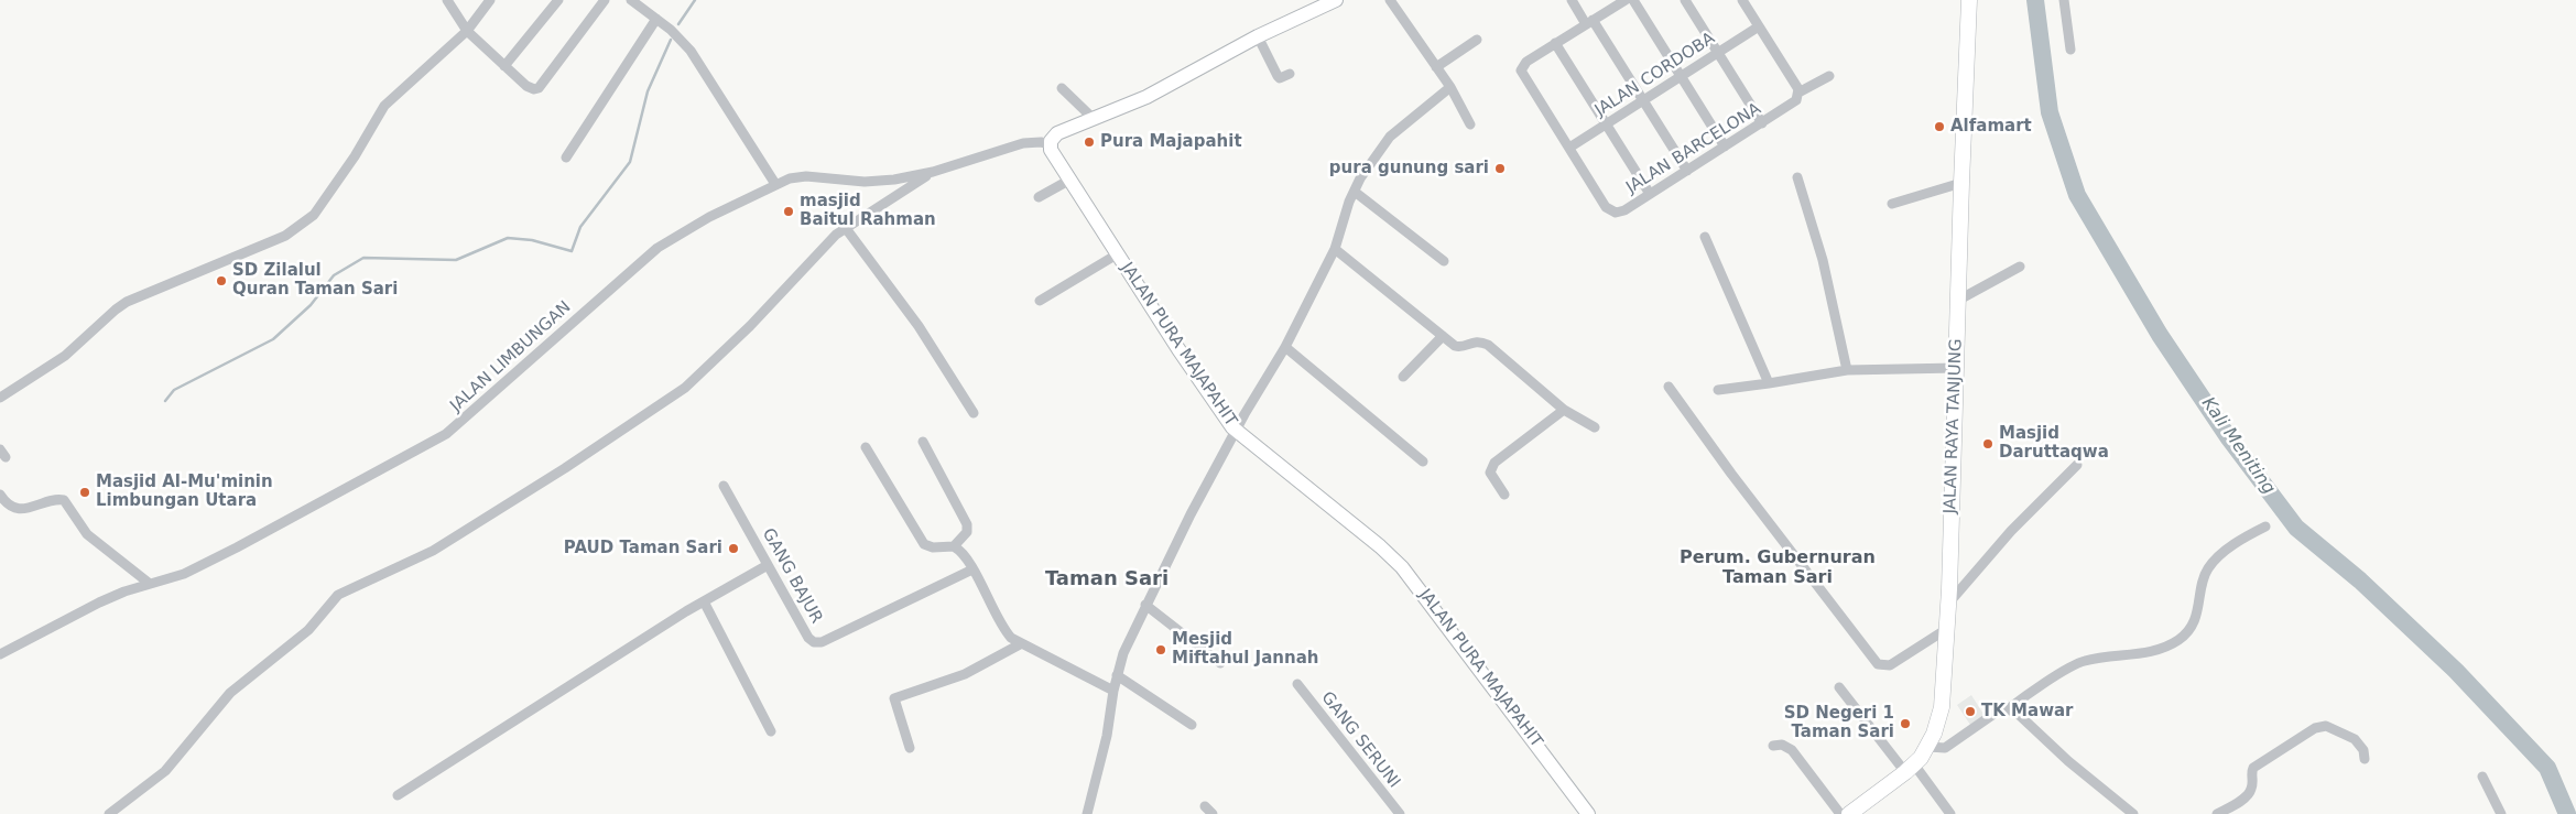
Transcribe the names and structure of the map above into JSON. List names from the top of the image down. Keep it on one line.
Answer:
{"streets":{"main road":["JALAN RAYA TANJUNG"],"street":["JALAN CORDOBA","JALAN BARCELONA","JALAN PURA MAJAPAHIT","JALAN LIMBUNGAN","GANG BAJUR","GANG SERUNI"]},"crossings":[["JALAN CORDOBA","JALAN BARCELONA"],["JALAN PURA MAJAPAHIT","JALAN LIMBUNGAN"]],"districts":["Perum. Gubernuran Taman Sari","Taman Sari"],"water":["Kali Meniting"],"places":["Alfamart","Pura Majapahit","pura gunung sari","masjid Baitul Rahman","SD Zilalul Quran Taman Sari","Masjid Daruttaqwa","Masjid Al-Mu'minin Limbungan Utara","PAUD Taman Sari","Mesjid Miftahul Jannah","TK Mawar","SD Negeri 1 Taman Sari"]}
